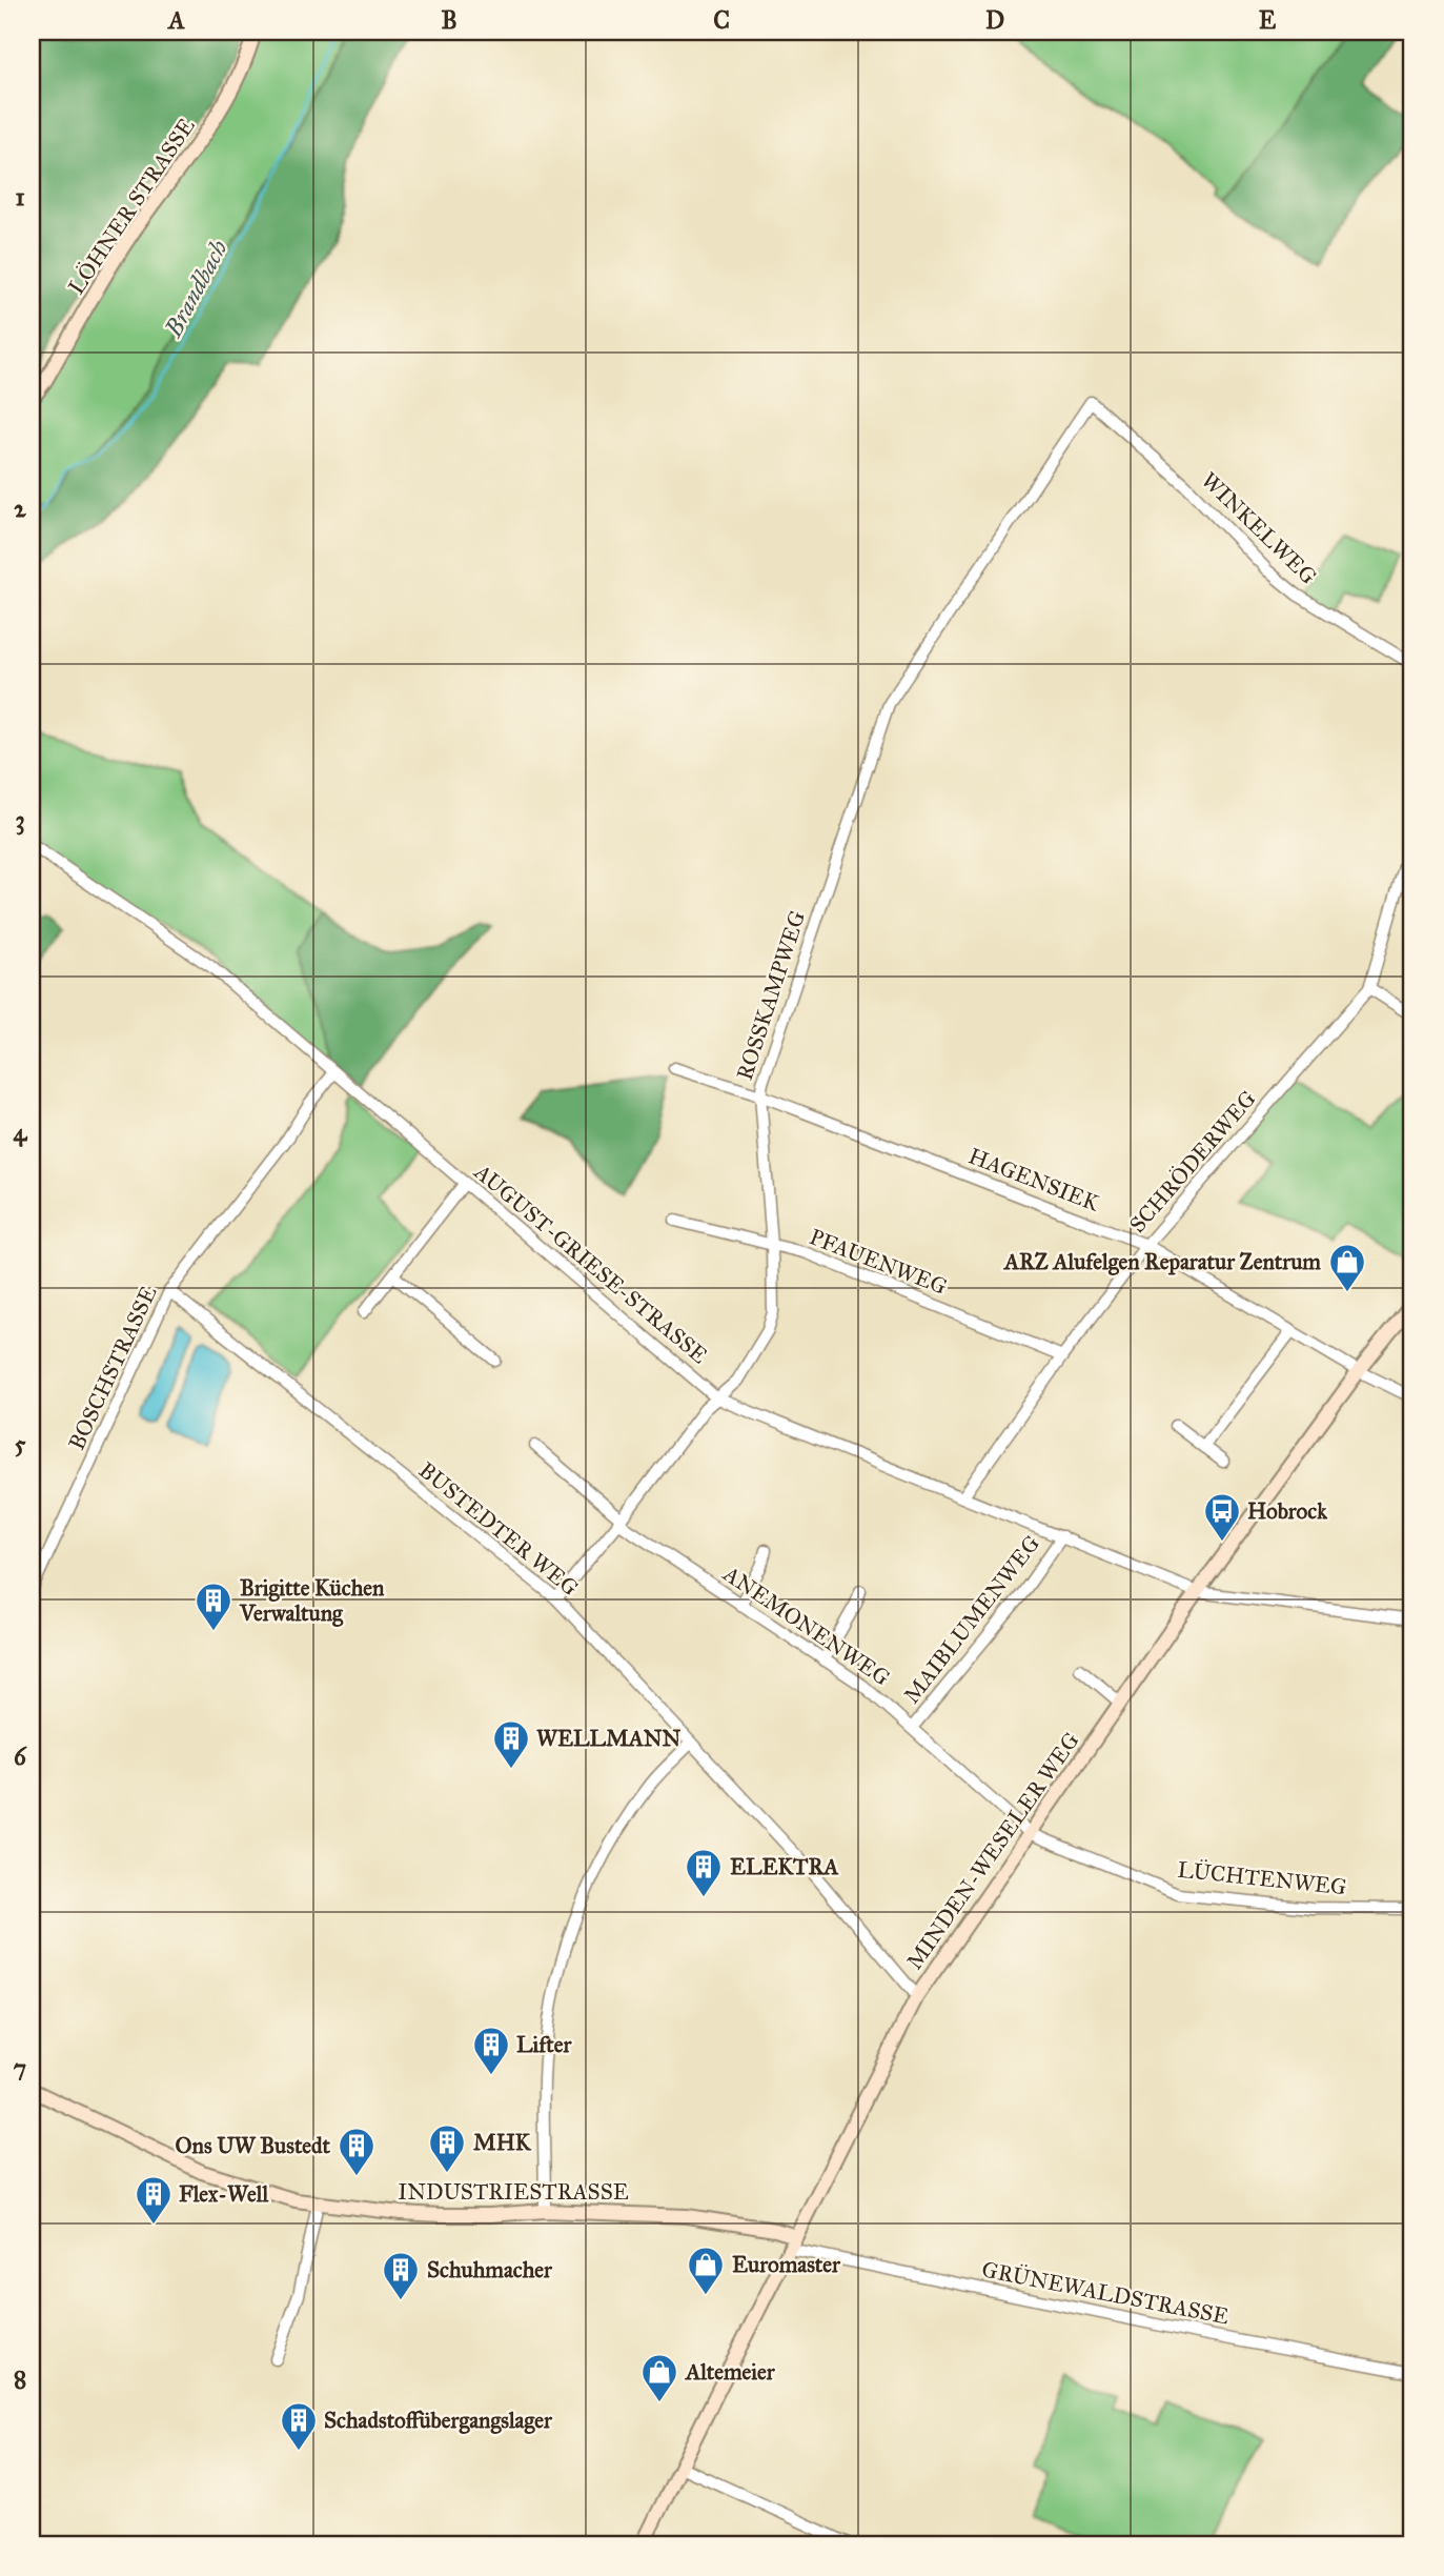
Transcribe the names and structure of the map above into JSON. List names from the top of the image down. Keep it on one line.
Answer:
{"streets":{"street":["LÖHNER STRASSE","WINKELWEG","ROSSKAMPWEG","SCHRÖDERWEG","HAGENSIEK","PFAUENWEG","AUGUST-GRIESE-STRASSE","BOSCHSTRASSE","BUSTEDTER WEG","MAIBLUMENWEG","ANEMONENWEG","MINDEN-WESELER WEG","LÜCHTENWEG","INDUSTRIESTRASSE","GRÜNEWALDSTRASSE"]},"crossings":[["WINKELWEG","ROSSKAMPWEG"],["ROSSKAMPWEG","HAGENSIEK"],["ROSSKAMPWEG","PFAUENWEG"],["ROSSKAMPWEG","AUGUST-GRIESE-STRASSE"],["ROSSKAMPWEG","BUSTEDTER WEG"],["ROSSKAMPWEG","ANEMONENWEG"],["SCHRÖDERWEG","HAGENSIEK"],["SCHRÖDERWEG","PFAUENWEG"],["SCHRÖDERWEG","AUGUST-GRIESE-STRASSE"],["HAGENSIEK","MINDEN-WESELER WEG"],["AUGUST-GRIESE-STRASSE","BOSCHSTRASSE"],["AUGUST-GRIESE-STRASSE","MAIBLUMENWEG"],["AUGUST-GRIESE-STRASSE","MINDEN-WESELER WEG"],["BOSCHSTRASSE","BUSTEDTER WEG"],["BUSTEDTER WEG","MINDEN-WESELER WEG"],["MAIBLUMENWEG","ANEMONENWEG"],["ANEMONENWEG","MINDEN-WESELER WEG"],["ANEMONENWEG","LÜCHTENWEG"],["MINDEN-WESELER WEG","LÜCHTENWEG"],["MINDEN-WESELER WEG","INDUSTRIESTRASSE"],["MINDEN-WESELER WEG","GRÜNEWALDSTRASSE"],["INDUSTRIESTRASSE","GRÜNEWALDSTRASSE"]],"water":["Brandbach"],"places":{"shop":["ARZ Alufelgen Reparatur Zentrum","Euromaster","Altemeier"],"bus stop":["Hobrock"],"building":["Brigitte Küchen Verwaltung","WELLMANN","ELEKTRA","Lifter","MHK","Ons UW Bustedt","Flex-Well","Schuhmacher","Schadstoffübergangslager"]},"grid":{"columns":["A","B","C","D","E"],"rows":["1","2","3","4","5","6","7","8"]}}
